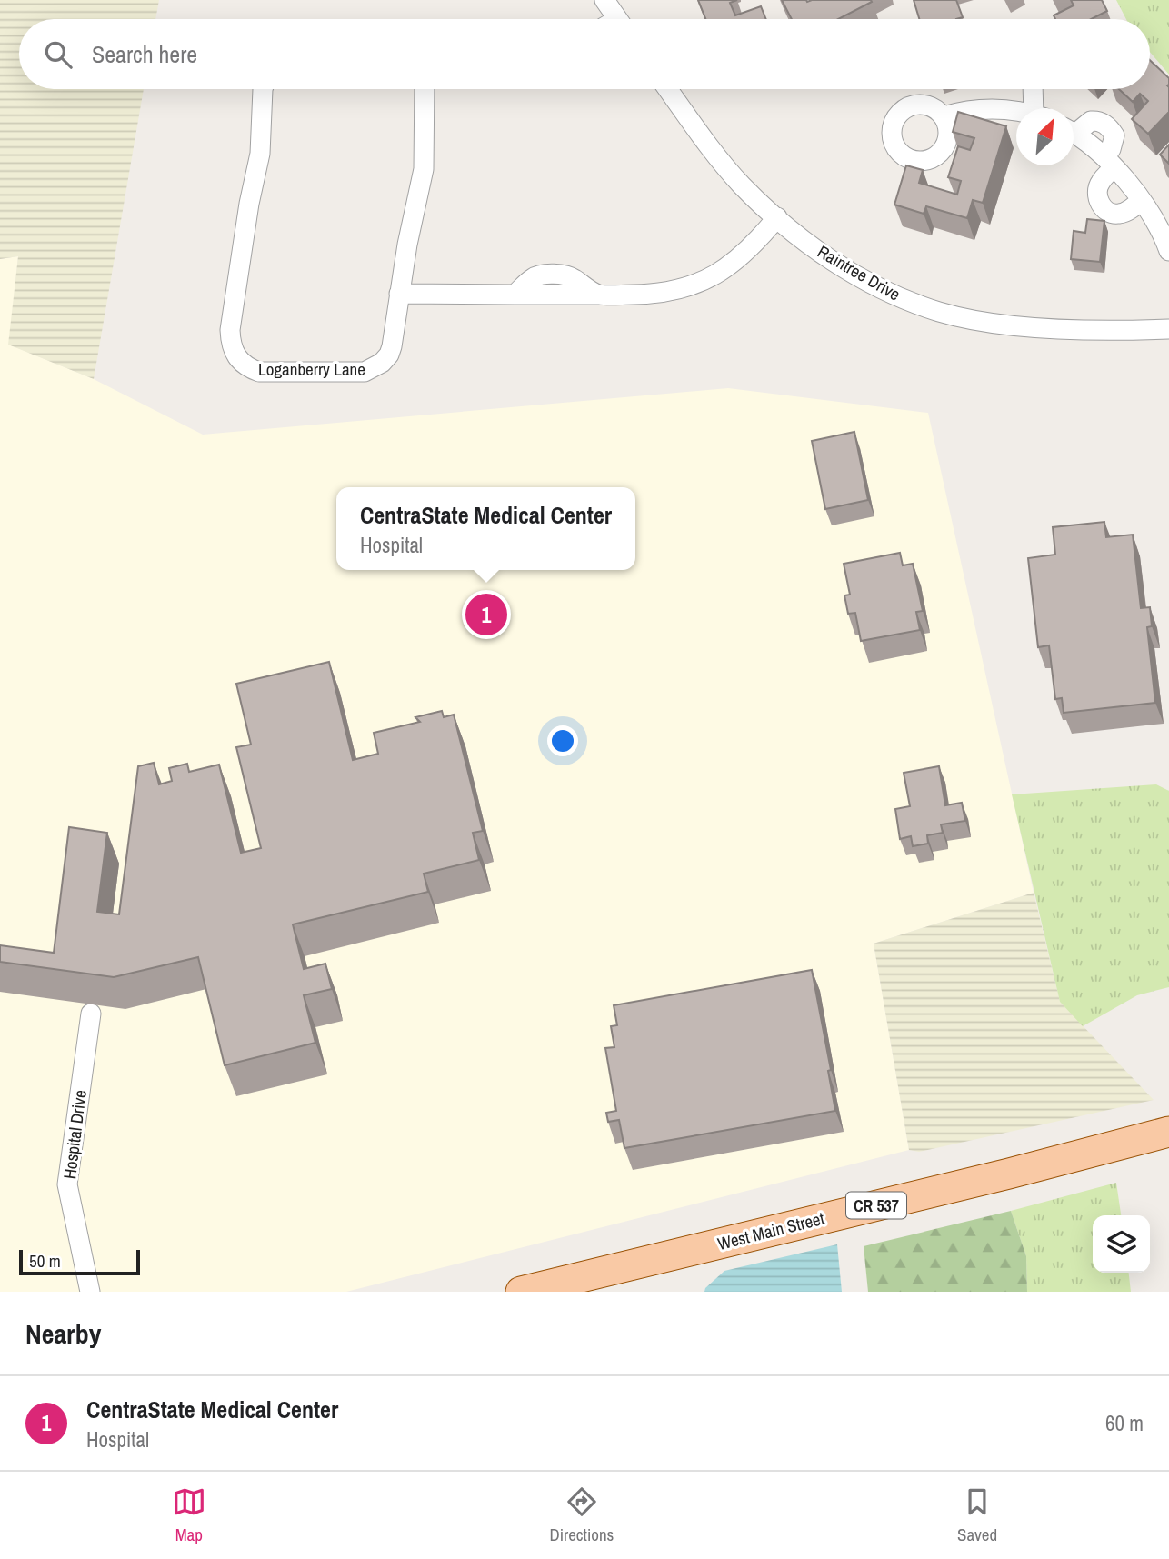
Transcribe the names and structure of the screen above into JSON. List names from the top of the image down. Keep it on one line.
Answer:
{"streets":{"main road":["CR 537","West Main Street"],"street":["Raintree Drive","Loganberry Lane","Hospital Drive"]},"scale_bar":"50 m","north":"top right","page":{"search":"Search here","popup":["CentraState Medical Center","Hospital"],"pins":"1","scale":"50 m","heading":"Nearby","list":[{"mark":"1","name":"CentraState Medical Center","note":"Hospital","value":"60 m"}],"nav":["Map","Directions","Saved"]}}
